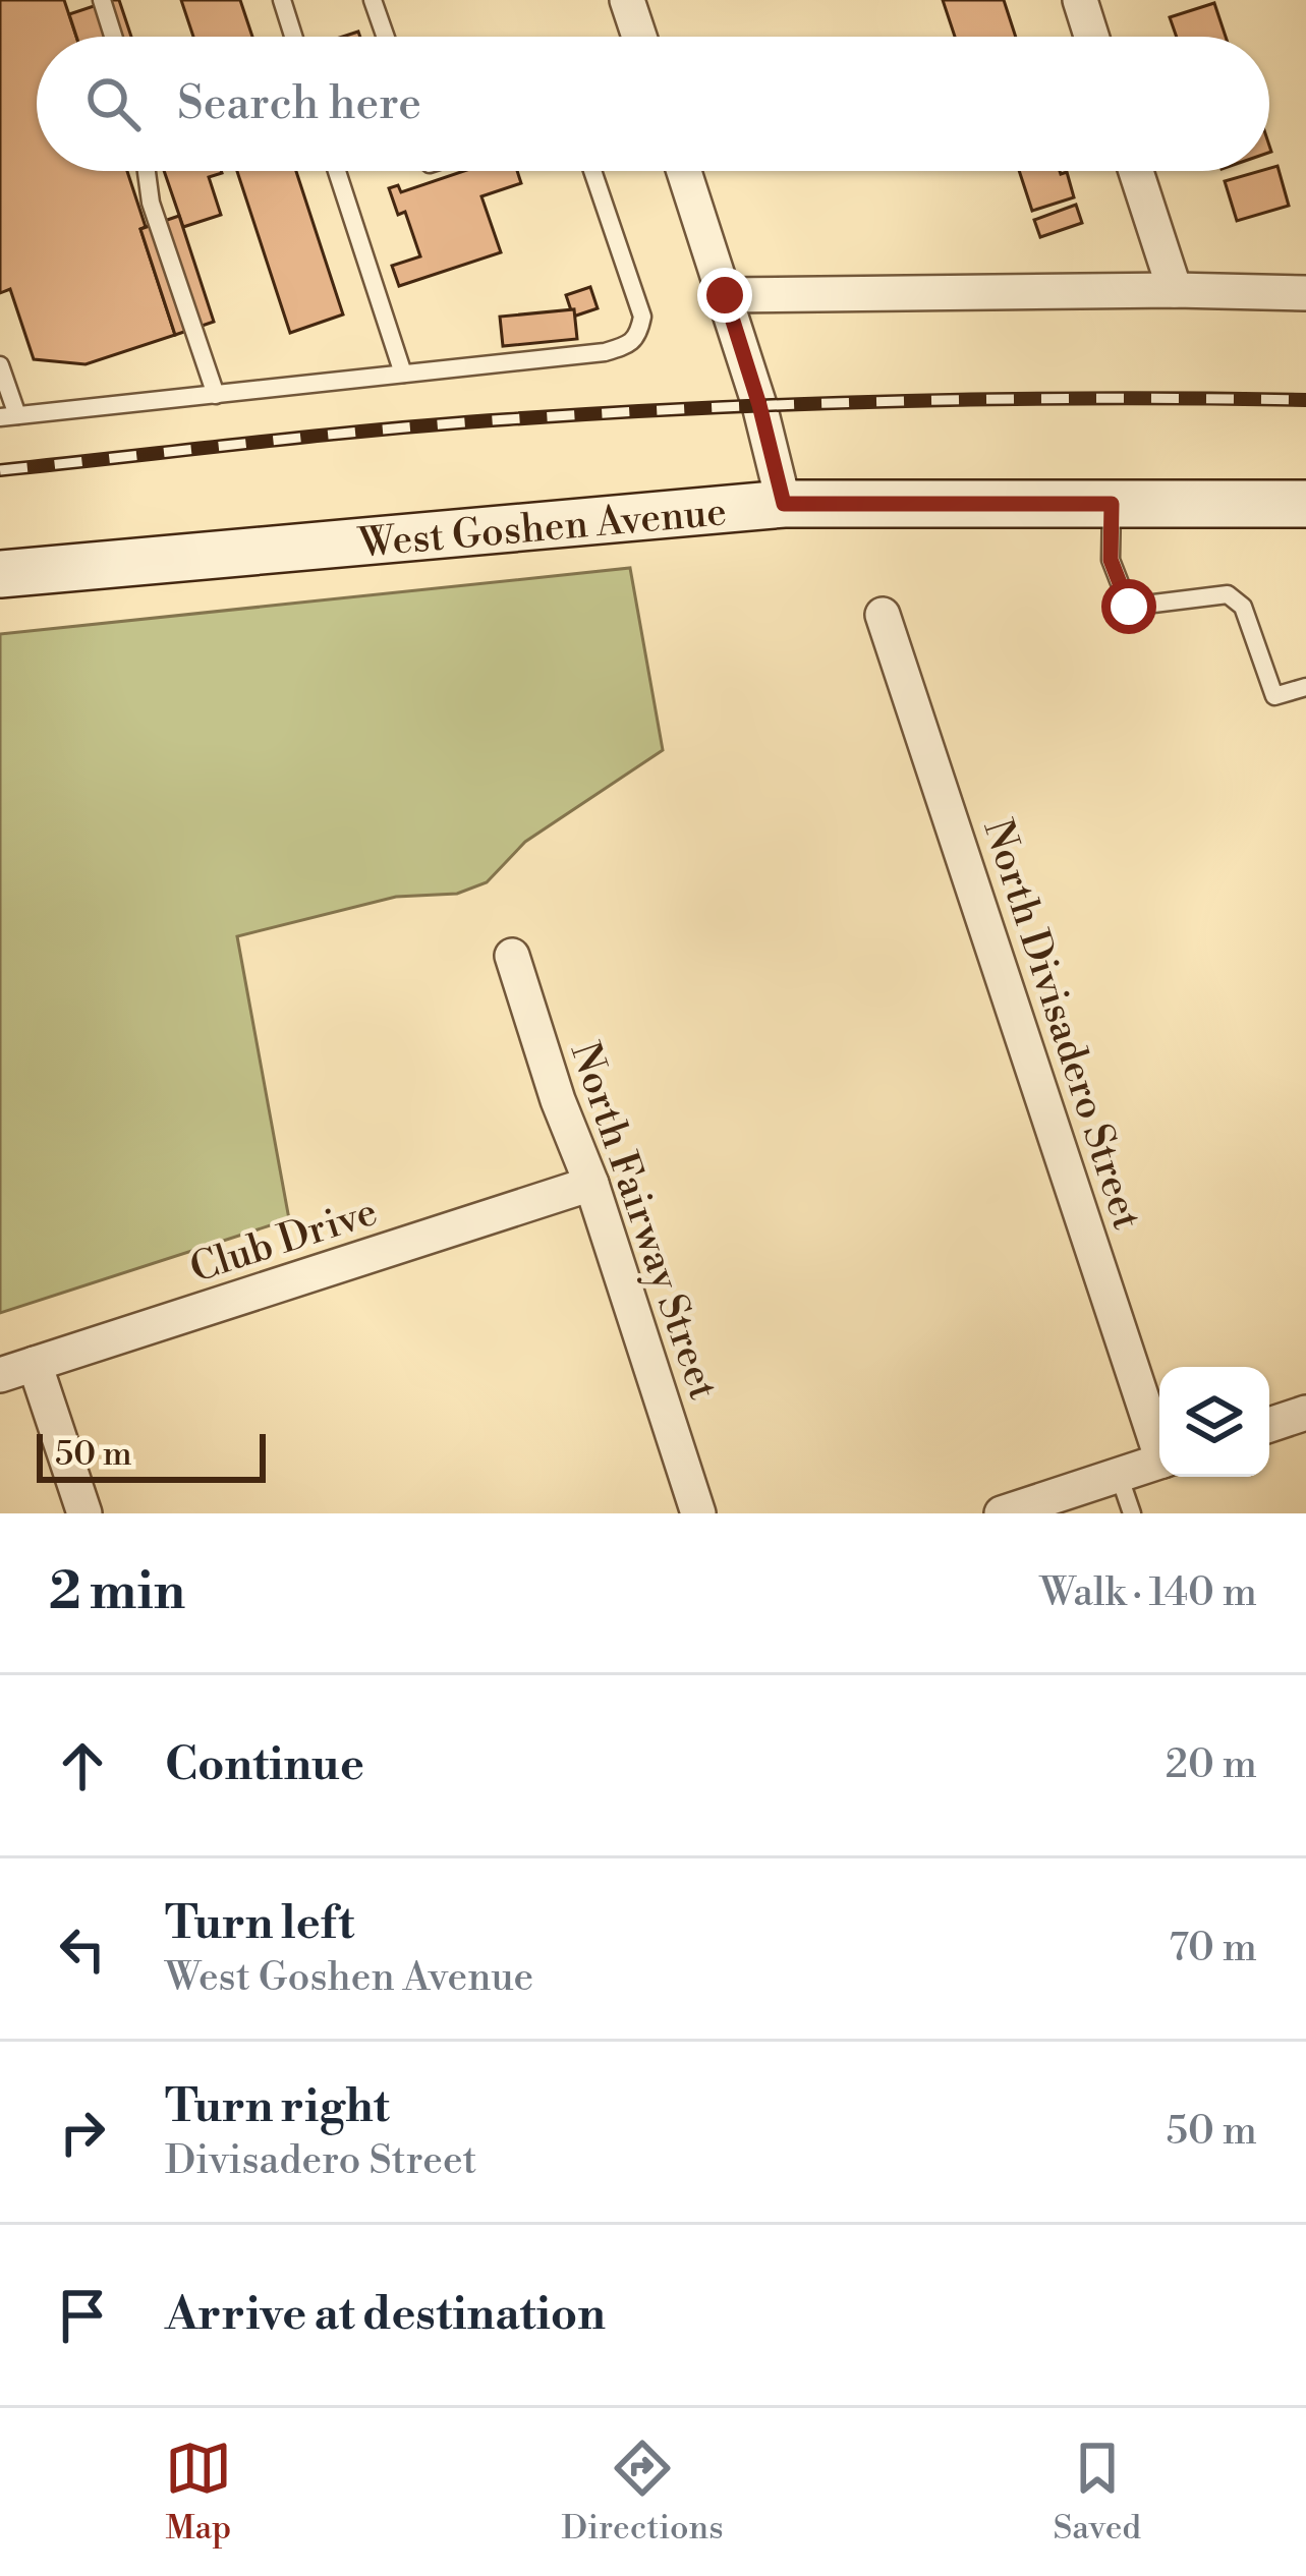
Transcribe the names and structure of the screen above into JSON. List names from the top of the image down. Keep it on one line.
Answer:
{"streets":{"main road":["West Goshen Avenue"],"street":["North Divisadero Street","North Fairway Street","Club Drive"]},"crossings":[["North Fairway Street","Club Drive"]],"scale_bar":"50 m","page":{"search":"Search here","scale":"50 m","heading":["2 min","Walk · 140 m"],"list":[["Continue","20 m"],["Turn left","West Goshen Avenue","70 m"],["Turn right","Divisadero Street","50 m"],"Arrive at destination"],"nav":["Map","Directions","Saved"]}}
